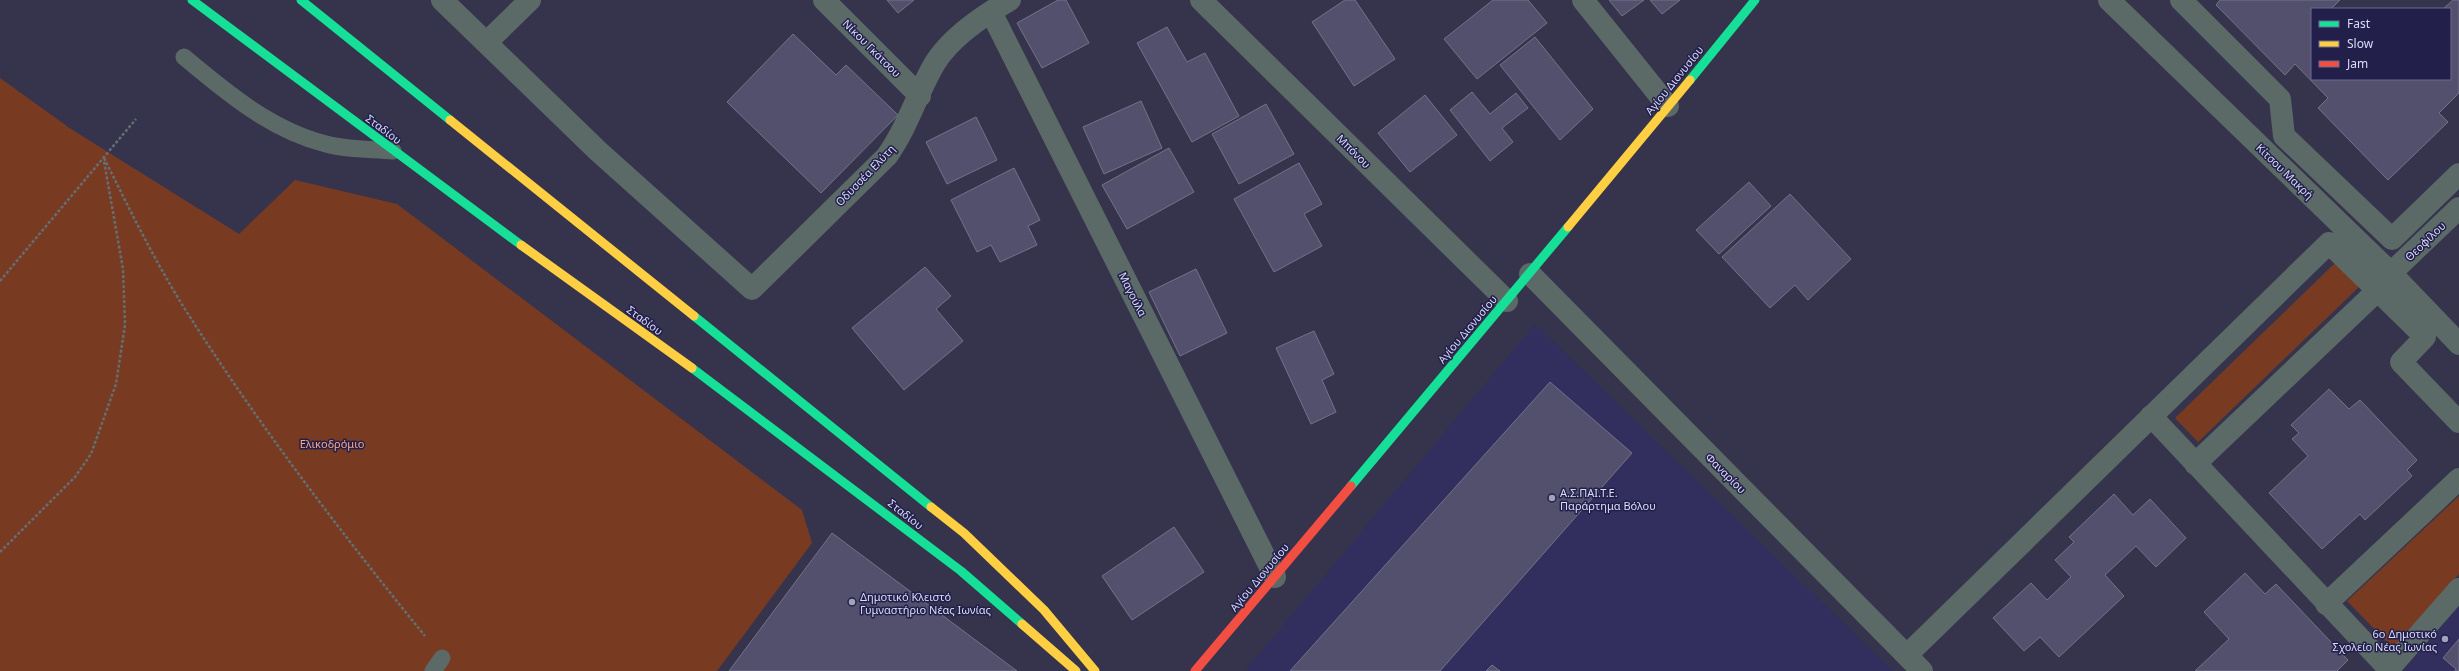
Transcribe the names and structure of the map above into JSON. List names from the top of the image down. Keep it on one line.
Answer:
{"streets":{"main road":["Αγίου Διονυσίου","Σταδίου"],"street":["Νίκου Γκάτσου","Μπόνου","Κίτσου Μακρή","Οδυσσέα Ελύτη","Θεοφίλου","Μαγούλα","Φαναρίου"]},"crossings":[["Νίκου Γκάτσου","Οδυσσέα Ελύτη"],["Αγίου Διονυσίου","Μπόνου"],["Αγίου Διονυσίου","Μαγούλα"],["Αγίου Διονυσίου","Φαναρίου"],["Κίτσου Μακρή","Θεοφίλου"],["Οδυσσέα Ελύτη","Μαγούλα"]],"parks":["Ελικοδρόμιο"],"places":["Α.Σ.ΠΑΙ.Τ.Ε. Παράρτημα Βόλου","Δημοτικό Κλειστό Γυμναστήριο Νέας Ιωνίας","6ο Δημοτικό Σχολείο Νέας Ιωνίας"],"legend":["Fast","Slow","Jam"]}
